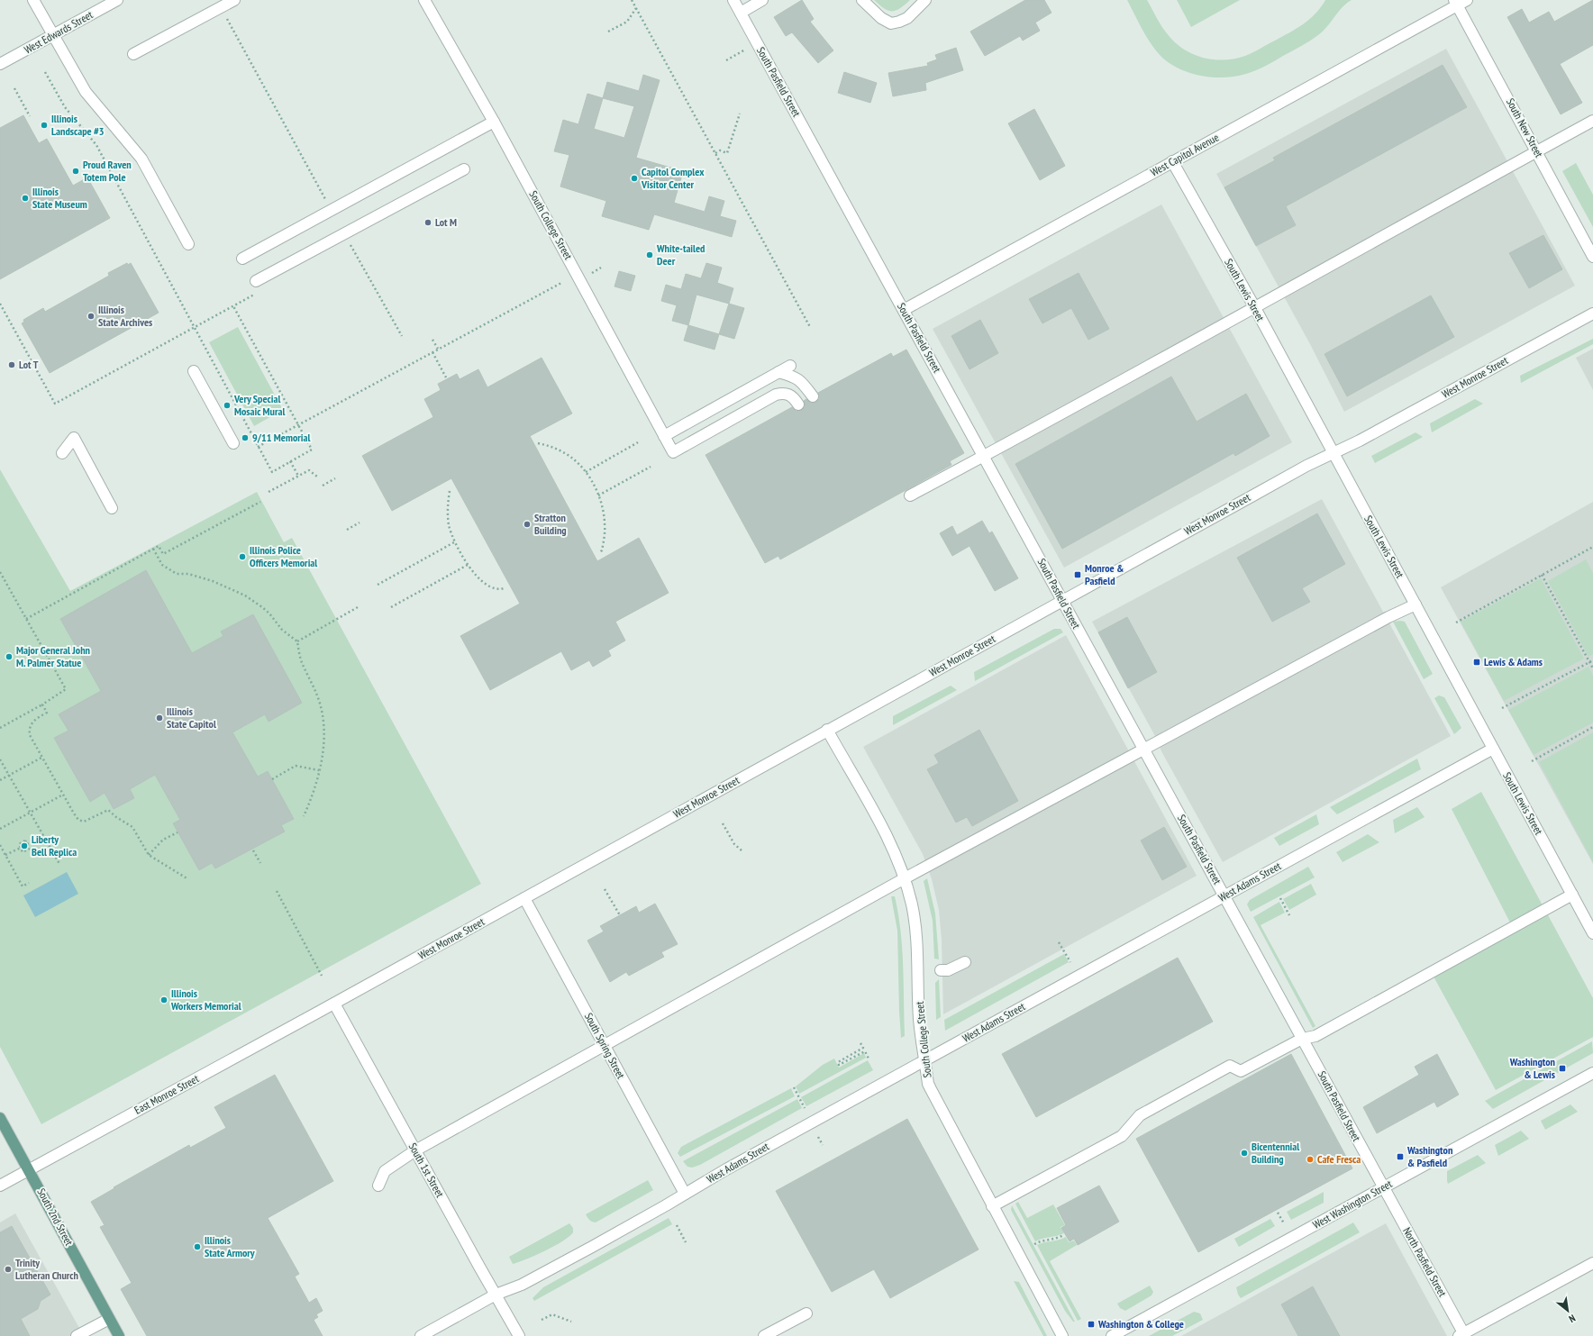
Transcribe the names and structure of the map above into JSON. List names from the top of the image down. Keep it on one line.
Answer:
{"streets":{"main road":["South 2nd Street"],"street":["West Edwards Street","South Pasfield Street","South New Street","West Capitol Avenue","South College Street","South Lewis Street","West Monroe Street","West Adams Street","South Spring Street","East Monroe Street","South 1st Street","West Washington Street","North Pasfield Street"]},"crossings":[["South Pasfield Street","West Capitol Avenue"],["South Pasfield Street","West Monroe Street"],["South Pasfield Street","West Adams Street"],["South Pasfield Street","West Washington Street"],["South Pasfield Street","North Pasfield Street"],["South New Street","West Capitol Avenue"],["West Capitol Avenue","South Lewis Street"],["South College Street","West Monroe Street"],["South College Street","West Adams Street"],["South Lewis Street","West Monroe Street"],["South Lewis Street","West Adams Street"],["West Monroe Street","South Spring Street"],["West Monroe Street","East Monroe Street"],["West Monroe Street","South 1st Street"],["West Adams Street","South Spring Street"],["West Adams Street","South 1st Street"],["East Monroe Street","South 1st Street"],["East Monroe Street","South 2nd Street"],["West Washington Street","North Pasfield Street"]],"places":{"other":["Illinois Landscape #3","Proud Raven Totem Pole","Capitol Complex Visitor Center","Illinois State Museum","Lot M","White-tailed Deer","Illinois State Archives","Lot T","Very Special Mosaic Mural","9/11 Memorial","Stratton Building","Illinois Police Officers Memorial","Major General John M. Palmer Statue","Illinois State Capitol","Liberty Bell Replica","Illinois Workers Memorial","Bicentennial Building","Cafe Fresca","Illinois State Armory","Trinity Lutheran Church"],"transit":["Monroe & Pasfield","Lewis & Adams","Washington & Lewis","Washington & Pasfield","Washington & College"]},"north":"bottom right"}
